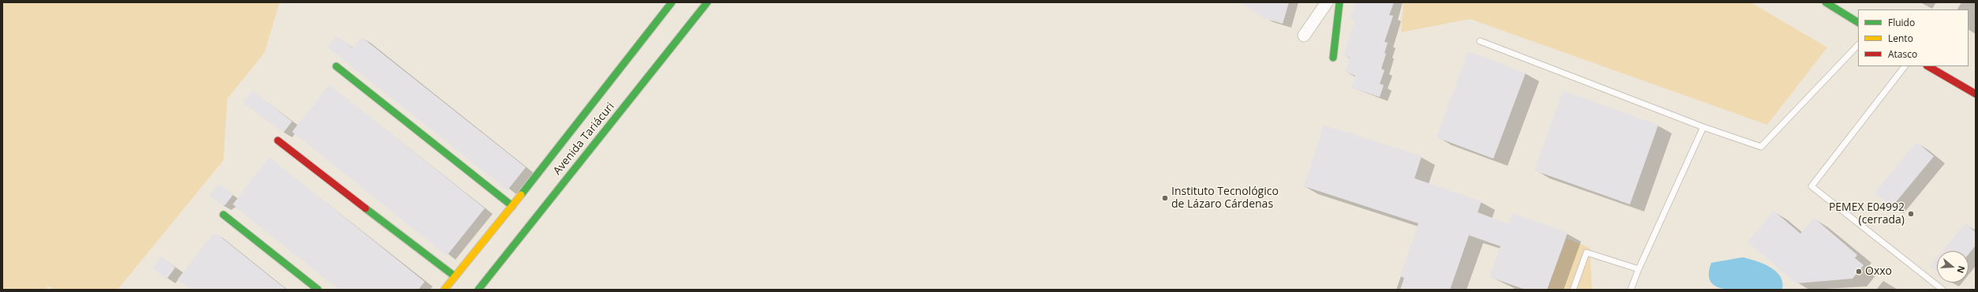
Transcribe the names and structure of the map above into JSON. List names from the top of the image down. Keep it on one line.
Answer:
{"streets":{"street":["Avenida Tariácuri"]},"places":["Instituto Tecnológico de Lázaro Cárdenas","PEMEX E04992 (cerrada)","Oxxo"],"legend":["Fluido","Lento","Atasco"],"north":"right"}
